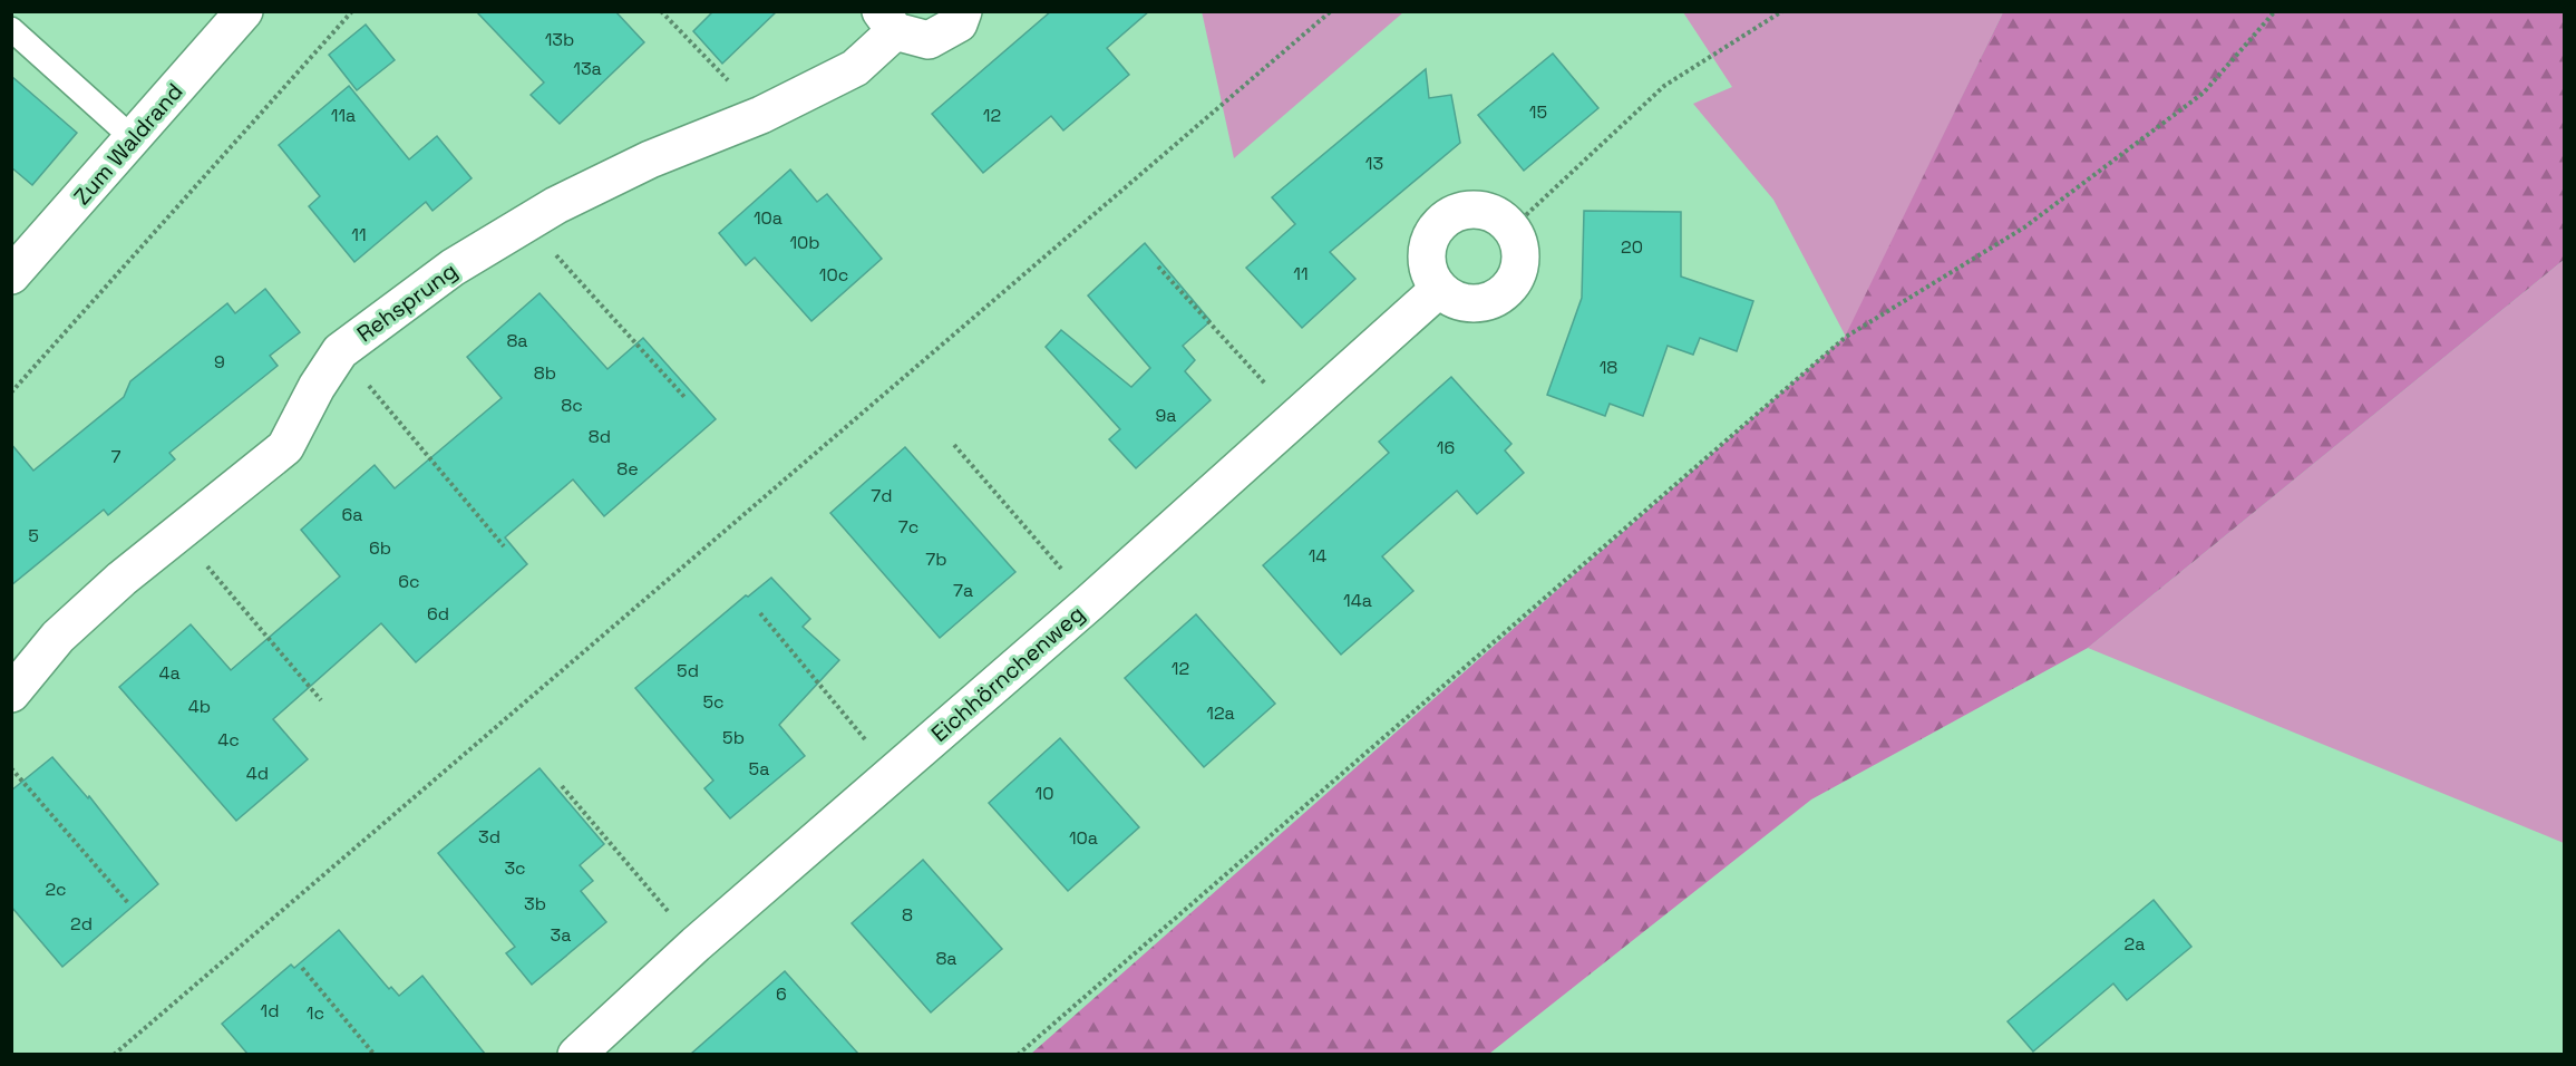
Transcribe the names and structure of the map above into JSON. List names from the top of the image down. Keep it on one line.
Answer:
{"streets":{"street":["Zum Waldrand","Rehsprung","Eichhörnchenweg"]},"house_numbers":["13b","13a","15","11a","12","13","10a","11","10b","20","11","10c","8a","9","18","8b","8c","9a","8d","16","7","8e","7d","6a","7c","5","6b","14","7b","6c","7a","14a","6d","12","5d","4a","5c","4b","12a","5b","4c","5a","4d","10","3d","10a","3c","2c","3b","8","2d","3a","2a","8a","6","1d","1c"]}
